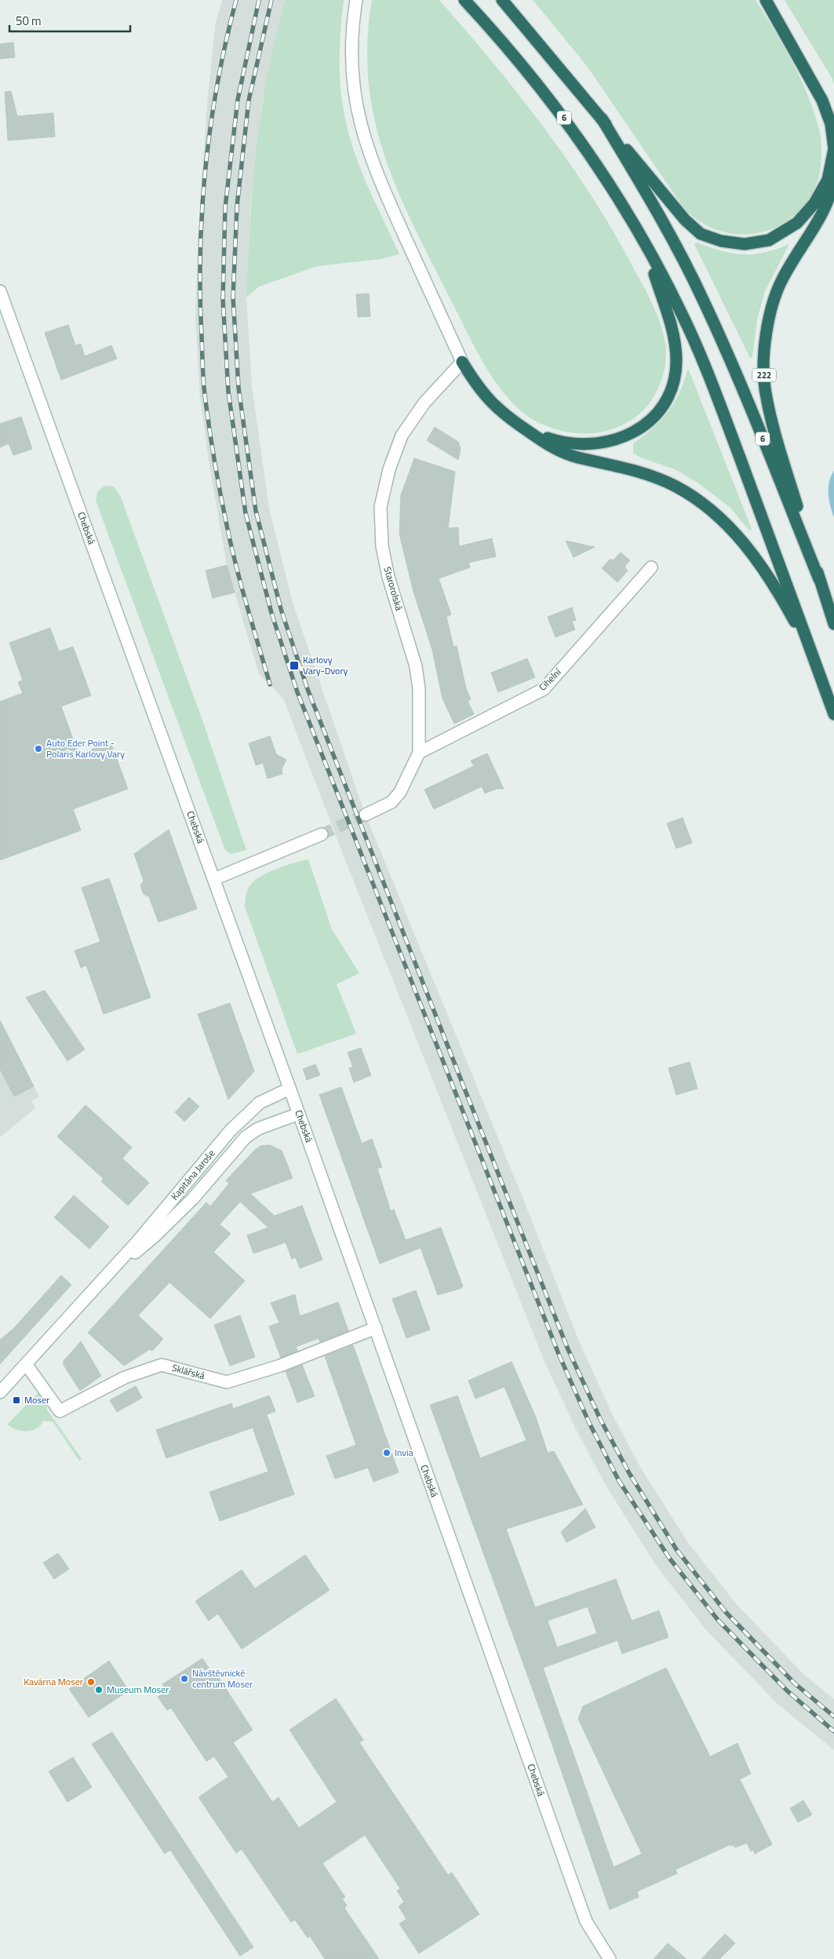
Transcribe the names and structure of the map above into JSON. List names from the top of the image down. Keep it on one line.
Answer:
{"streets":{"highway":["6","222"],"street":["Chebská","Starorolská","Cihelní","Kapitána Jaroše","Sklářská"]},"crossings":[["6","222"],["Chebská","Kapitána Jaroše"],["Chebská","Sklářská"],["Starorolská","Cihelní"],["Kapitána Jaroše","Sklářská"]],"places":{"transit":["Karlovy Vary-Dvory","Moser"],"other":["Auto Eder Point - Polaris Karlovy Vary","Invia","Návštěvnické centrum Moser","Kavárna Moser","Museum Moser"]},"scale_bar":"50 m"}
